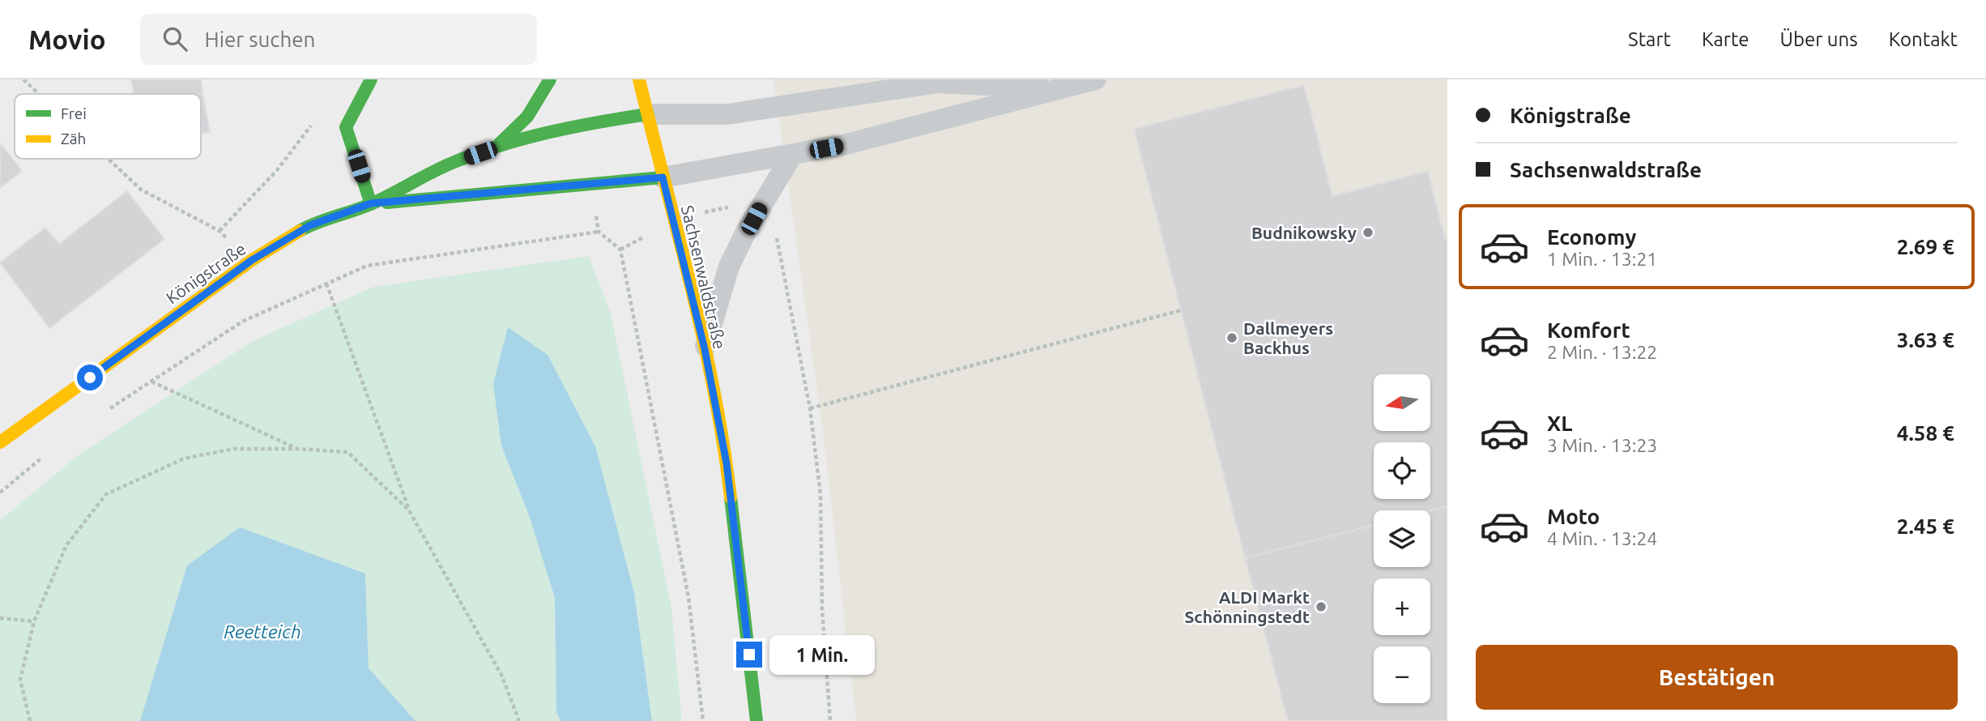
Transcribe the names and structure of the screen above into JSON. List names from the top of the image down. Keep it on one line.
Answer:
{"streets":{"main road":["Königstraße","Sachsenwaldstraße"]},"crossings":[["Königstraße","Sachsenwaldstraße"]],"water":["Reetteich"],"places":["Budnikowsky","Dallmeyers Backhus","ALDI Markt Schönningstedt"],"legend":["Frei","Zäh"],"north":"left","page":{"header":"Movio","search":"Hier suchen","nav":["Start","Karte","Über uns","Kontakt"],"banner":["Königstraße","Sachsenwaldstraße"],"list":[{"name":"Economy","note":"1 Min. · 13:21","value":"2.69 €"},{"name":"Komfort","note":"2 Min. · 13:22","value":"3.63 €"},{"name":"XL","note":"3 Min. · 13:23","value":"4.58 €"},{"name":"Moto","note":"4 Min. · 13:24","value":"2.45 €"}],"map_buttons":["+","−"],"buttons":"Bestätigen","bubble":"1 Min."}}
